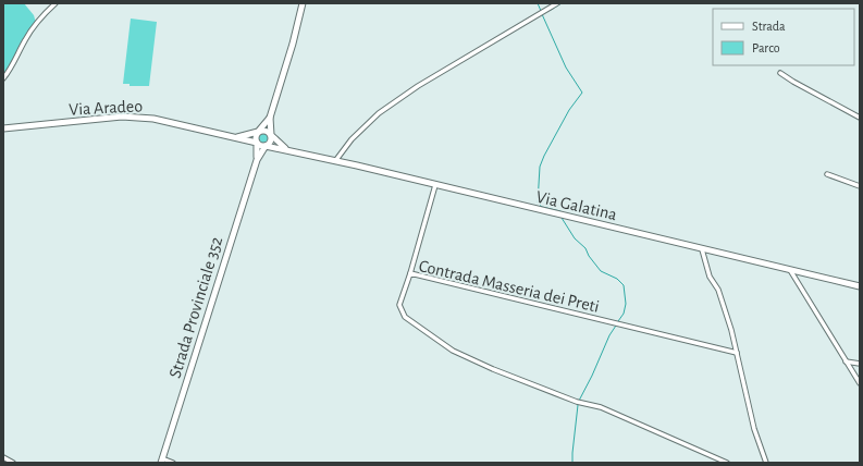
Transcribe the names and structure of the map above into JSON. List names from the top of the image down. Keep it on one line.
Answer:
{"streets":{"main road":["Via Aradeo","Via Galatina","Strada Provinciale 352"],"street":["Contrada Masseria dei Preti"]},"crossings":[["Via Aradeo","Via Galatina"],["Via Aradeo","Strada Provinciale 352"],["Via Galatina","Strada Provinciale 352"]],"legend":["Strada","Parco"]}
